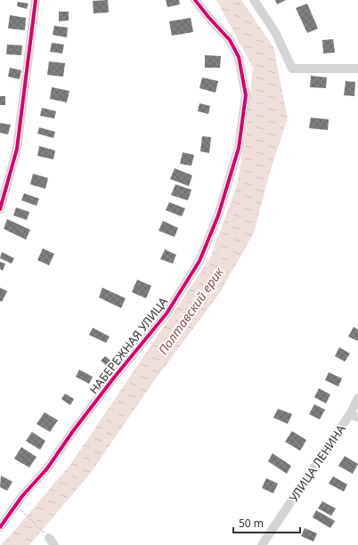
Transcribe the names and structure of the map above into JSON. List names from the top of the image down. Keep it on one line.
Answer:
{"streets":{"street":["НАБЕРЕЖНАЯ УЛИЦА","УЛИЦА ЛЕНИНА"]},"water":["Полтавский ерик"],"scale_bar":"50 m"}
